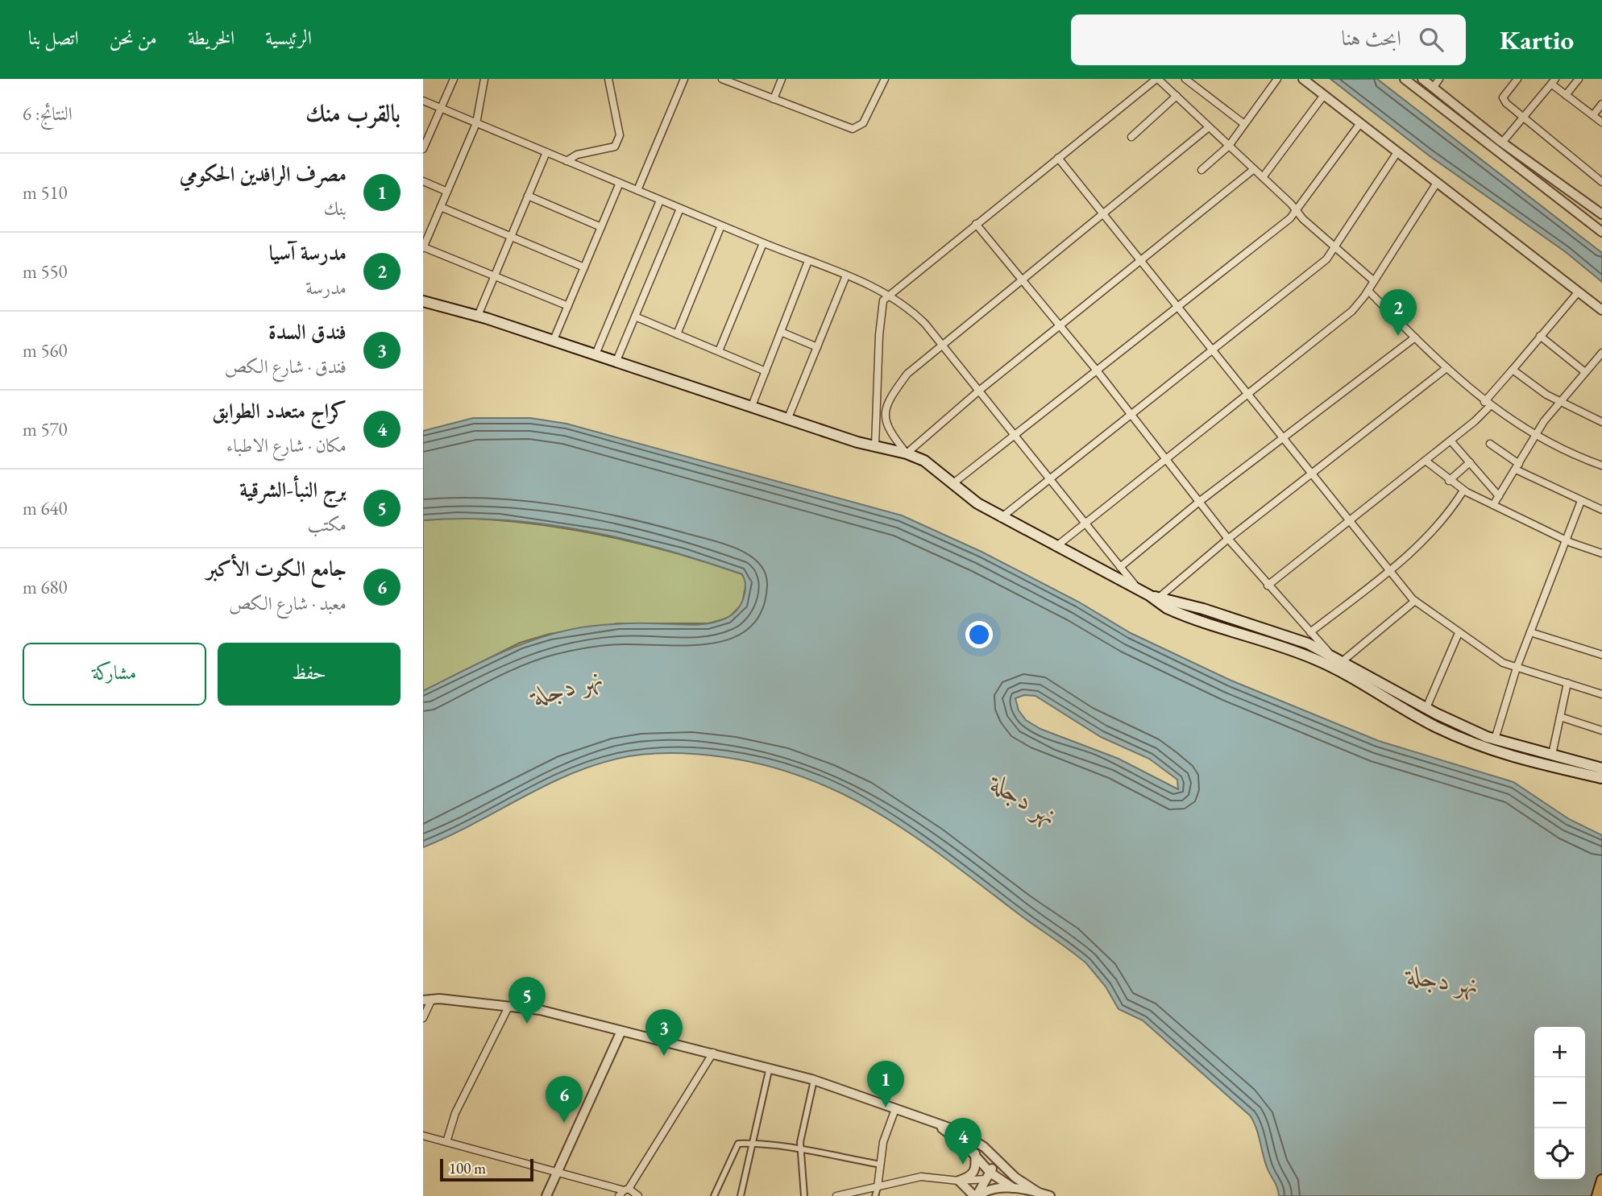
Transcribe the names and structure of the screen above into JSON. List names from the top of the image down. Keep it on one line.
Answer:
{"water":["نهر دجلة"],"scale_bar":"100 m","page":{"header":"Kartio","search":"ابحث هنا","nav":["الرئيسية","الخريطة","من نحن","اتصل بنا"],"heading":["بالقرب منك","النتائج: 6"],"list":[{"mark":"1","name":"مصرف الرافدين الحكومي","note":"بنك","value":"510 m"},{"mark":"2","name":"مدرسة آسيا","note":"مدرسة","value":"550 m"},{"mark":"3","name":"فندق السدة","note":"فندق · شارع الكص","value":"560 m"},{"mark":"4","name":"كراج متعدد الطوابق","note":"مكان · شارع الاطباء","value":"570 m"},{"mark":"5","name":"برج النبأ-الشرقية","note":"مكتب","value":"640 m"},{"mark":"6","name":"جامع الكوت الأكبر","note":"معبد · شارع الكص","value":"680 m"}],"pins":["2","5","3","1","6","4"],"buttons":["حفظ","مشاركة"],"map_buttons":["+","−"],"scale":"100 m"}}
